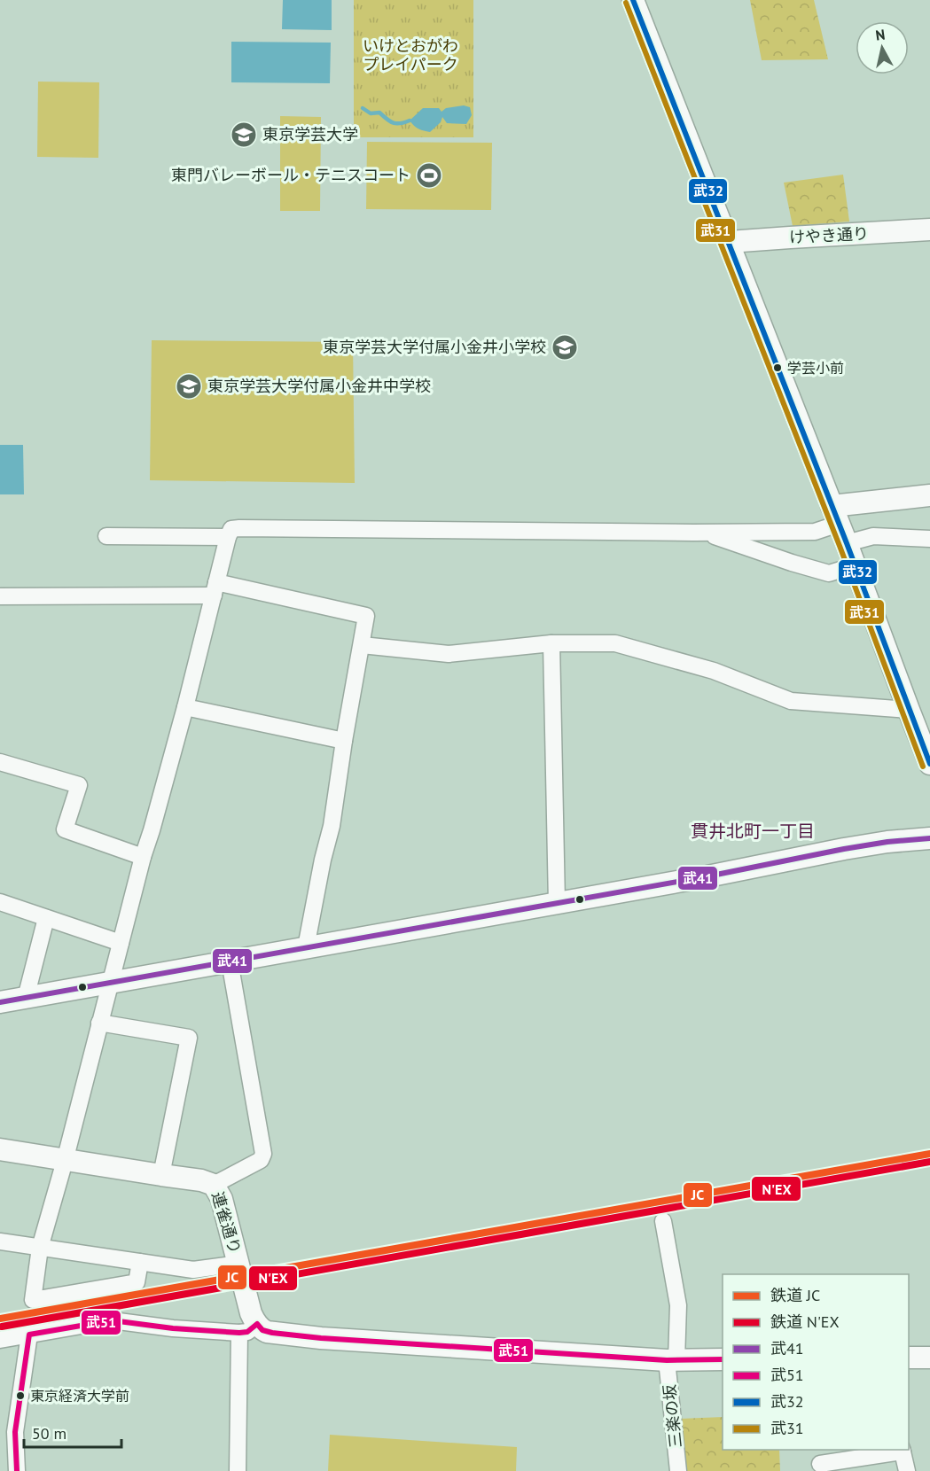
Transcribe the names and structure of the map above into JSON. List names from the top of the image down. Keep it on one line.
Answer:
{"streets":{"main road":["けやき通り","連雀通り"],"street":["三楽の坂"]},"districts":["貫井北町一丁目"],"parks":["いけとおがわ プレイパーク"],"places":{"school or university":["東京学芸大学","東京学芸大学付属小金井小学校","東京学芸大学付属小金井中学校"],"sports":["東門バレーボール・テニスコート"],"other":["学芸小前","東京経済大学前"]},"lines":["transit line 武32","transit line 武31","transit line 武41","rail line JC","rail line N'EX","transit line 武51"],"legend":["鉄道 JC","鉄道 N'EX","武41","武51","武32","武31"],"scale_bar":"50 m","north":"top"}
